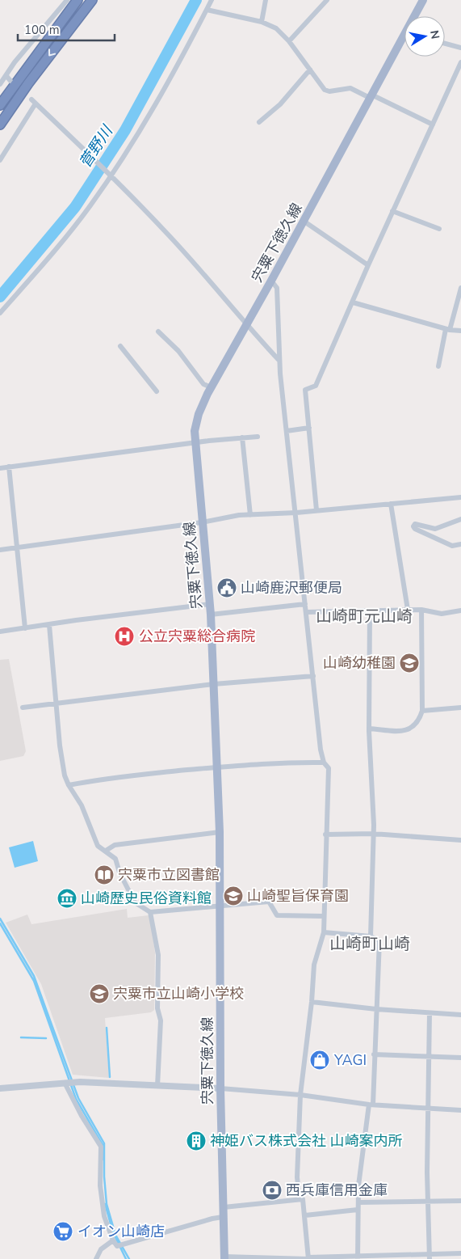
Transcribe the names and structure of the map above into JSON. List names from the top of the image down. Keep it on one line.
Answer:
{"streets":{"main road":["宍粟下徳久線"]},"districts":["山崎町元山崎","山崎町山崎"],"water":["菅野川"],"places":{"public building":["山崎鹿沢郵便局"],"hospital":["公立宍粟総合病院"],"school or university":["山崎幼稚園","山崎聖旨保育園","宍粟市立山崎小学校"],"library":["宍粟市立図書館"],"museum":["山崎歴史民俗資料館"],"shop":["YAGI"],"building":["神姫バス株式会社 山崎案内所"],"bank":["西兵庫信用金庫"],"supermarket":["イオン山崎店"]},"scale_bar":"100 m","north":"right"}
